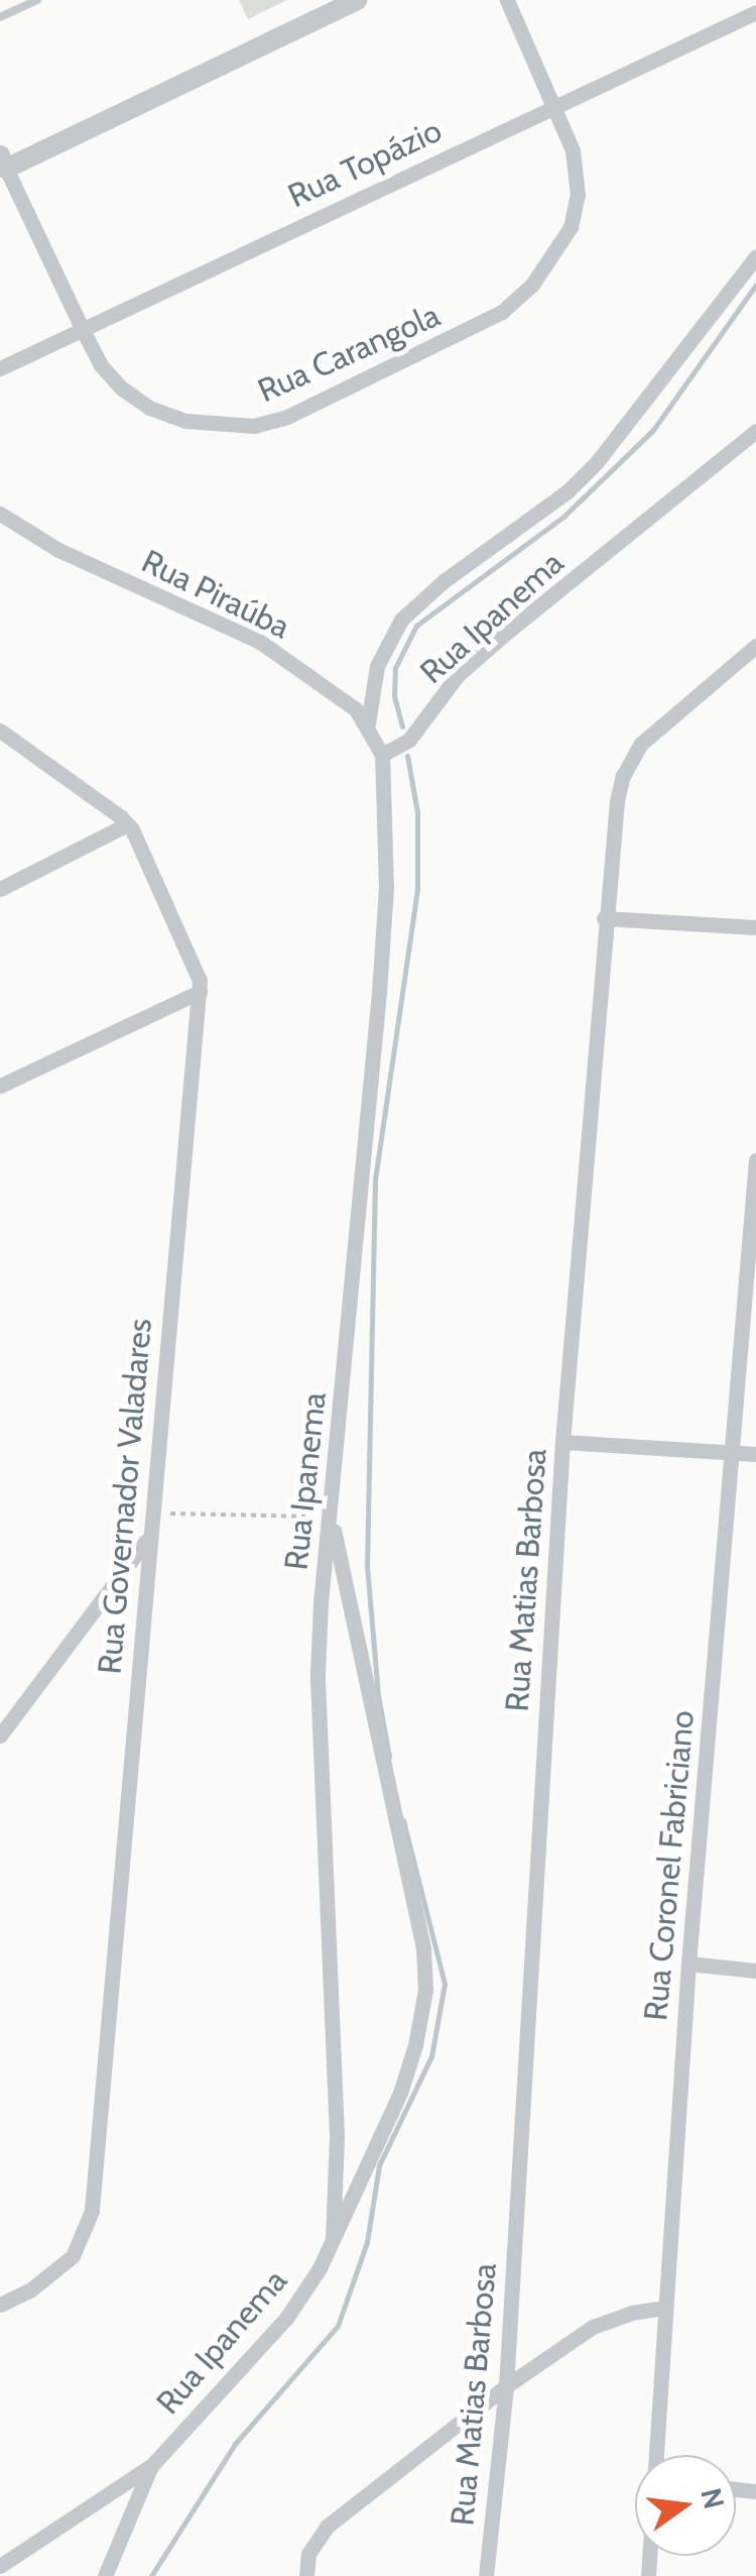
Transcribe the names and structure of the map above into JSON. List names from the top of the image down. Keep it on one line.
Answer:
{"streets":{"street":["Rua Topázio","Rua Carangola","Rua Piraúba","Rua Ipanema","Rua Governador Valadares","Rua Matias Barbosa","Rua Coronel Fabriciano"]},"crossings":[["Rua Topázio","Rua Carangola"],["Rua Piraúba","Rua Ipanema"]],"north":"right"}
